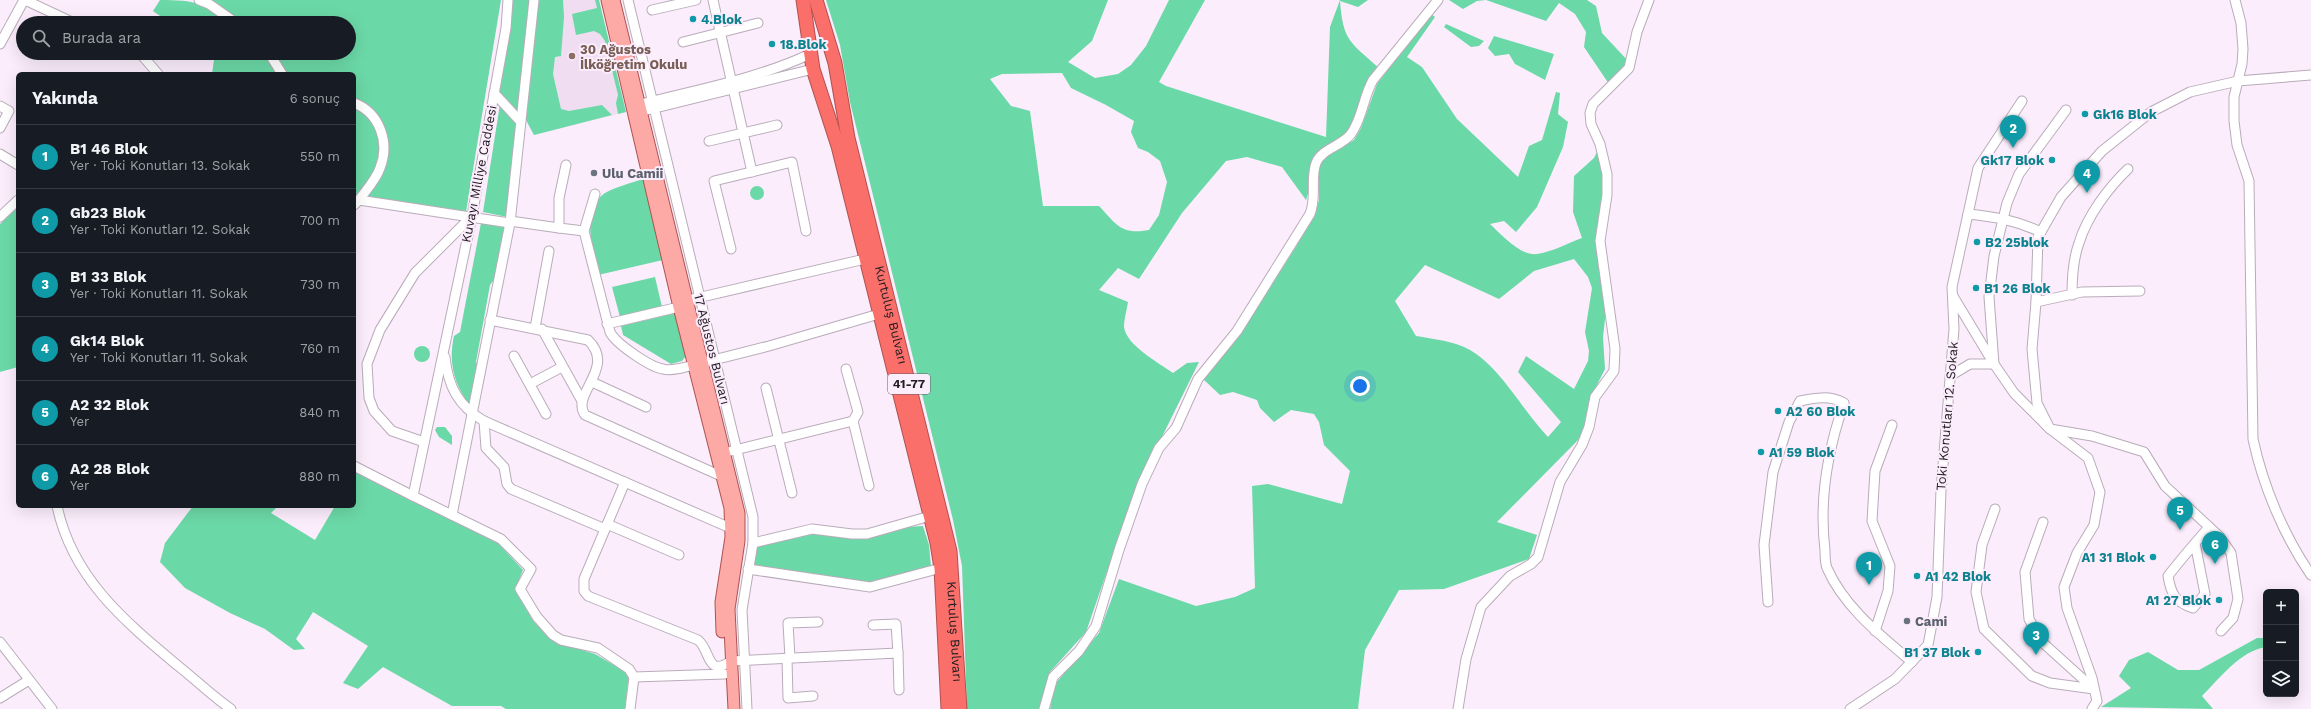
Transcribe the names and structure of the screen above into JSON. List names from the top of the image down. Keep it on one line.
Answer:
{"streets":{"highway":["Kurtuluş Bulvarı","41-77"],"main road":["17 Ağustos Bulvarı"],"street":["Kuvayı Milliye Caddesi","Toki Konutları 12. Sokak"]},"places":["4.Blok","18.Blok","30 Ağustos İlköğretim Okulu","Gk16 Blok","Gk17 Blok","Ulu Camii","B2 25blok","B1 26 Blok","A2 60 Blok","A1 59 Blok","A1 31 Blok","A1 42 Blok","A1 27 Blok","Cami","B1 37 Blok"],"page":{"search":"Burada ara","heading":["Yakında","6 sonuç"],"pins":["2","4","5","6","1","3"],"list":[{"mark":"1","name":"B1 46 Blok","note":"Yer · Toki Konutları 13. Sokak","value":"550 m"},{"mark":"2","name":"Gb23 Blok","note":"Yer · Toki Konutları 12. Sokak","value":"700 m"},{"mark":"3","name":"B1 33 Blok","note":"Yer · Toki Konutları 11. Sokak","value":"730 m"},{"mark":"4","name":"Gk14 Blok","note":"Yer · Toki Konutları 11. Sokak","value":"760 m"},{"mark":"5","name":"A2 32 Blok","note":"Yer","value":"840 m"},{"mark":"6","name":"A2 28 Blok","note":"Yer","value":"880 m"}],"map_buttons":["+","−"]}}
